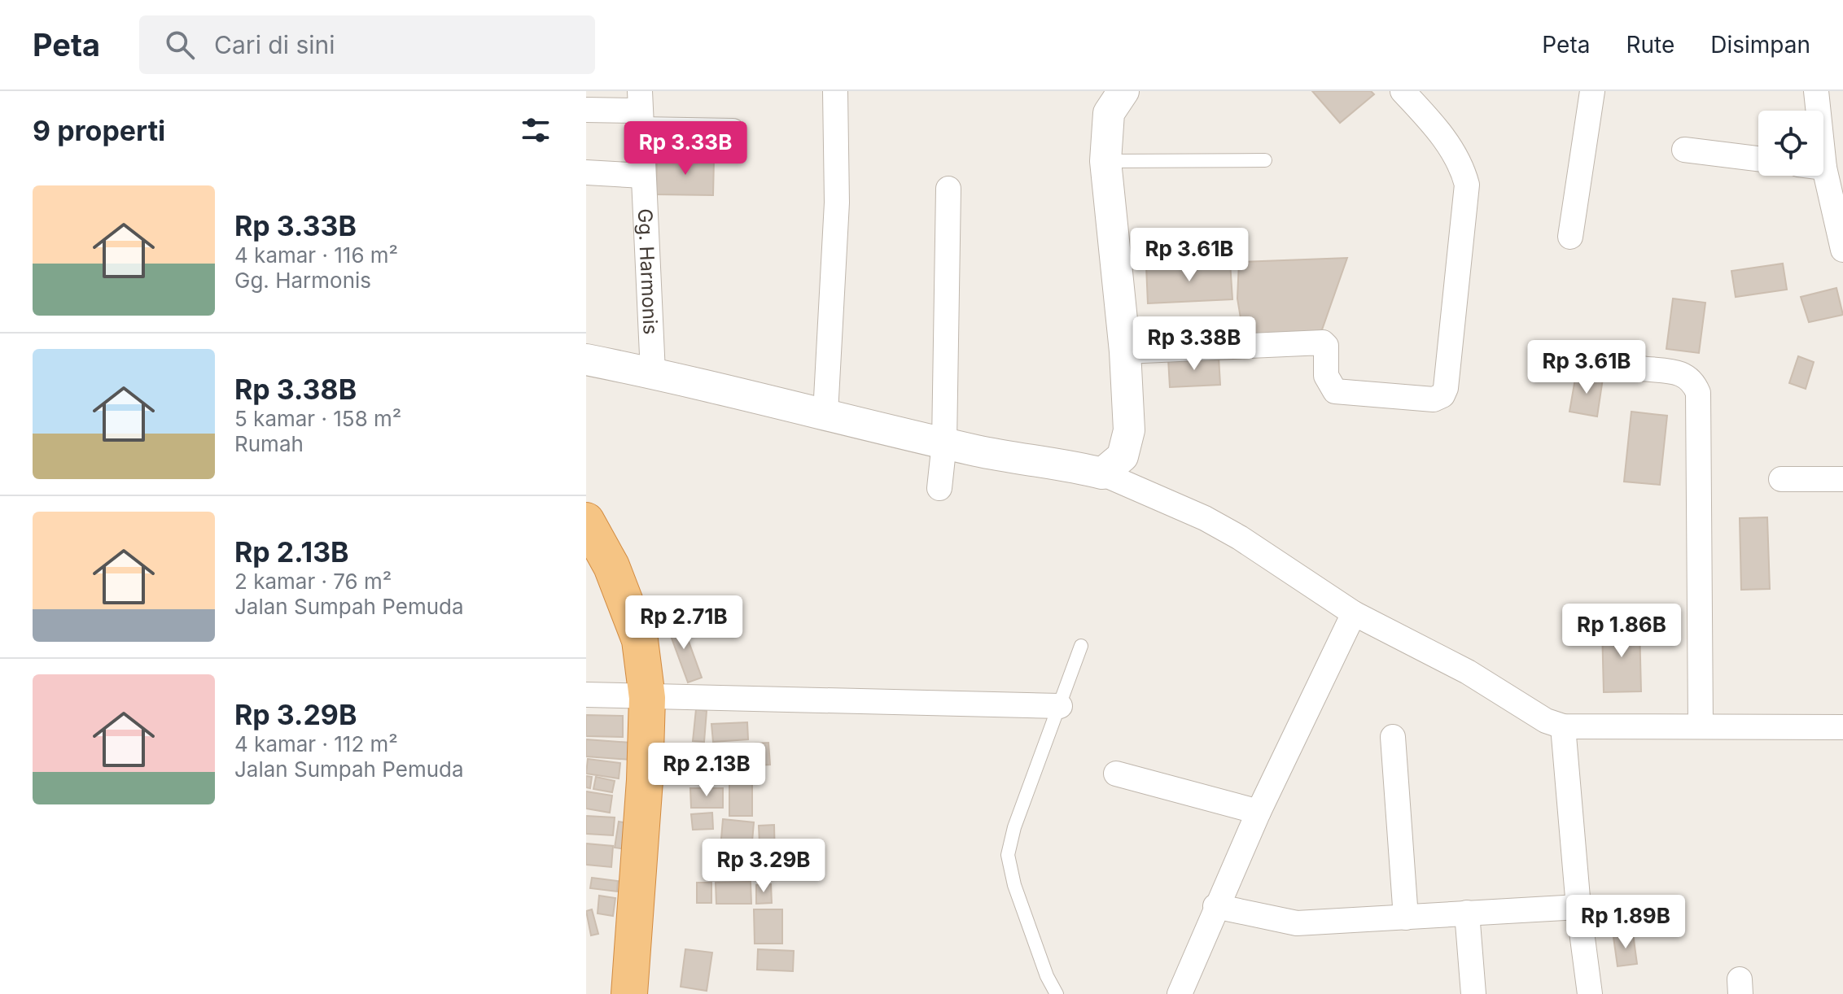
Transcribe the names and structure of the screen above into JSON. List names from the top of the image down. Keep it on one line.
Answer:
{"streets":{"street":["Gg. Harmonis"]},"page":{"header":"Peta","search":"Cari di sini","nav":["Peta","Rute","Disimpan"],"heading":"9 properti","price":["Rp 3.33B","Rp 3.61B","Rp 3.38B","Rp 3.61B","Rp 2.71B","Rp 1.86B","Rp 2.13B","Rp 3.29B","Rp 1.89B"],"list":[{"name":"Rp 3.33B","note":"4 kamar · 116 m² · Gg. Harmonis"},{"name":"Rp 3.38B","note":"5 kamar · 158 m² · Rumah"},{"name":"Rp 2.13B","note":"2 kamar · 76 m² · Jalan Sumpah Pemuda"},{"name":"Rp 3.29B","note":"4 kamar · 112 m² · Jalan Sumpah Pemuda"}]}}
